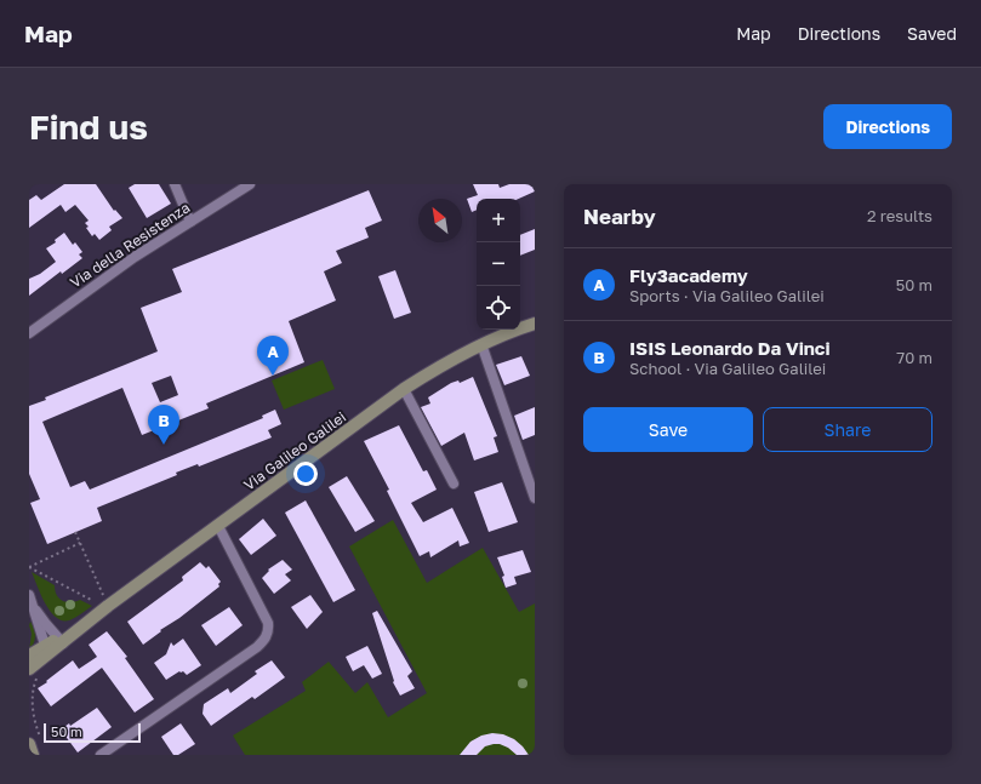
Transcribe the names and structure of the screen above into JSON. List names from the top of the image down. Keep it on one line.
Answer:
{"streets":{"street":["Via della Resistenza","Via Galileo Galilei"]},"scale_bar":"50 m","north":"top left","page":{"header":"Map","nav":["Map","Directions","Saved"],"buttons":["Directions",["Save","Share"]],"title":"Find us","heading":["Nearby","2 results"],"map_buttons":["+","−"],"list":[{"mark":"A","name":"Fly3academy","note":"Sports · Via Galileo Galilei","value":"50 m"},{"mark":"B","name":"ISIS Leonardo Da Vinci","note":"School · Via Galileo Galilei","value":"70 m"}],"pins":["A","B"],"scale":"50 m"}}
